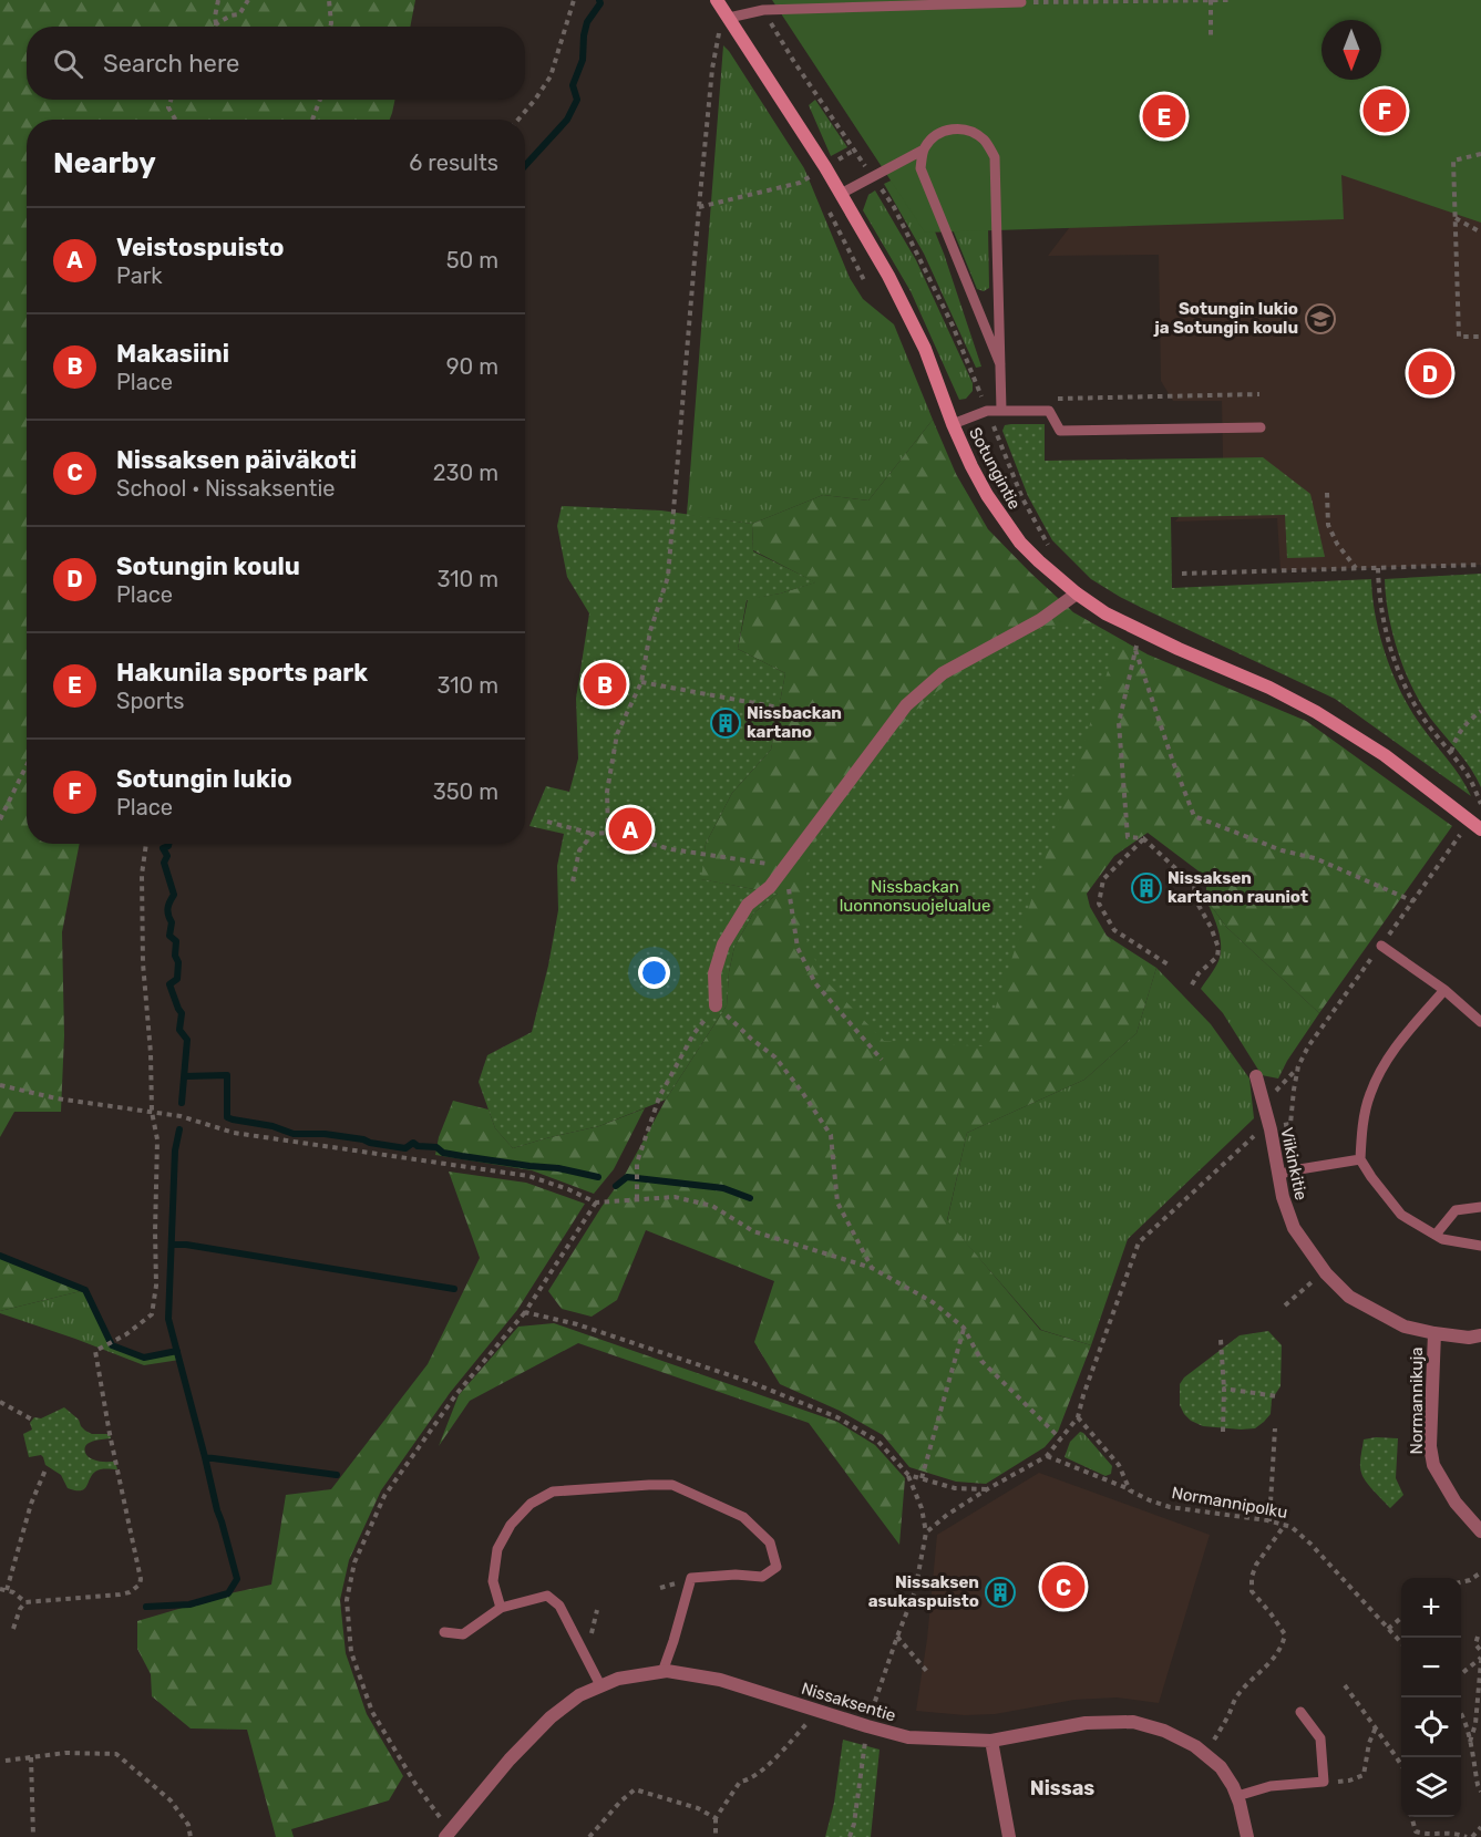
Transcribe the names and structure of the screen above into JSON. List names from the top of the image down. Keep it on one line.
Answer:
{"streets":{"street":["Sotungintie","Viikinkitie","Normannikuja","Nissaksentie"],"path":["Normannipolku"]},"crossings":[["Viikinkitie","Normannikuja"]],"districts":["Nissas"],"parks":["Nissbackan luonnonsuojelualue"],"places":{"school or university":["Sotungin lukio ja Sotungin koulu"],"building":["Nissbackan kartano","Nissaksen kartanon rauniot","Nissaksen asukaspuisto"]},"north":"bottom","page":{"search":"Search here","pins":["F","E","D","B","A","C"],"heading":["Nearby","6 results"],"list":[{"mark":"A","name":"Veistospuisto","note":"Park","value":"50 m"},{"mark":"B","name":"Makasiini","note":"Place","value":"90 m"},{"mark":"C","name":"Nissaksen päiväkoti","note":"School · Nissaksentie","value":"230 m"},{"mark":"D","name":"Sotungin koulu","note":"Place","value":"310 m"},{"mark":"E","name":"Hakunila sports park","note":"Sports","value":"310 m"},{"mark":"F","name":"Sotungin lukio","note":"Place","value":"350 m"}],"map_buttons":["+","−"]}}
